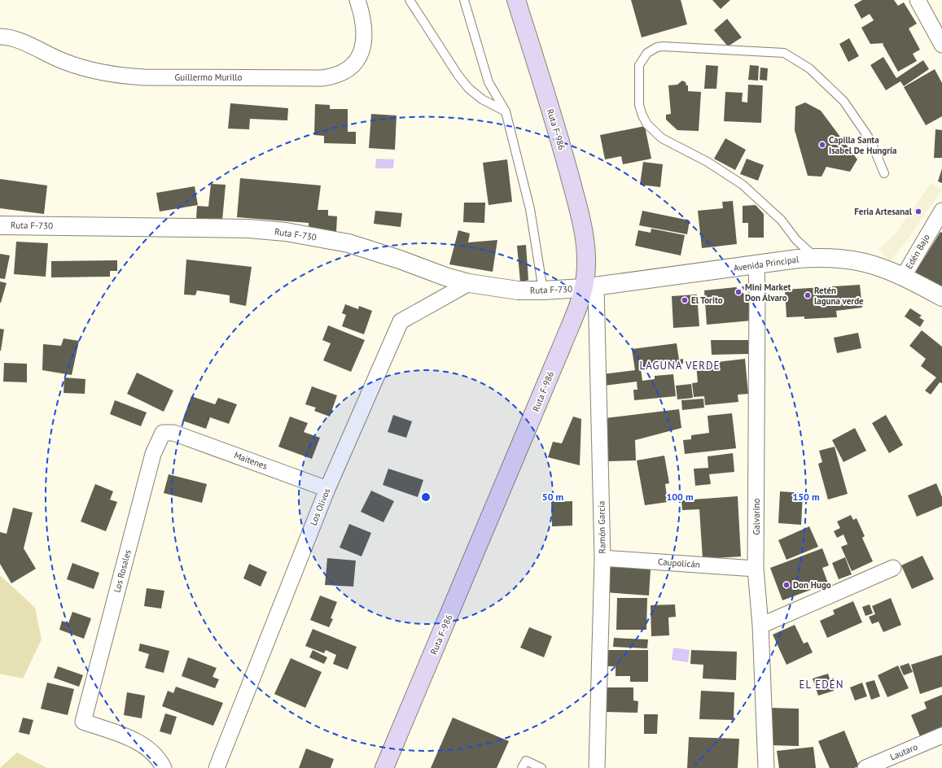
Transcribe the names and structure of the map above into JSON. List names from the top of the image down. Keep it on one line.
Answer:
{"streets":{"main road":["Ruta F-986"],"street":["Guillermo Murillo","Ruta F-730","Edén Bajo","Avenida Principal","Maitenes","Los Olivos","Galvarino","Ramón García","Caupolicán","Los Rosales","Lautaro"]},"crossings":[["Ruta F-986","Ruta F-730"],["Ruta F-986","Avenida Principal"],["Ruta F-986","Ramón García"],["Ruta F-730","Avenida Principal"],["Ruta F-730","Los Olivos"],["Ruta F-730","Ramón García"],["Edén Bajo","Avenida Principal"],["Avenida Principal","Galvarino"],["Avenida Principal","Ramón García"],["Maitenes","Los Olivos"],["Maitenes","Los Rosales"],["Galvarino","Caupolicán"],["Ramón García","Caupolicán"]],"districts":["LAGUNA VERDE","EL EDÉN"],"places":["Capilla Santa Isabel De Hungría","Feria Artesanal","Mini Market Don Álvaro","Retén laguna verde","El Torito","Don Hugo"],"rings":["50 m","100 m","150 m"]}
